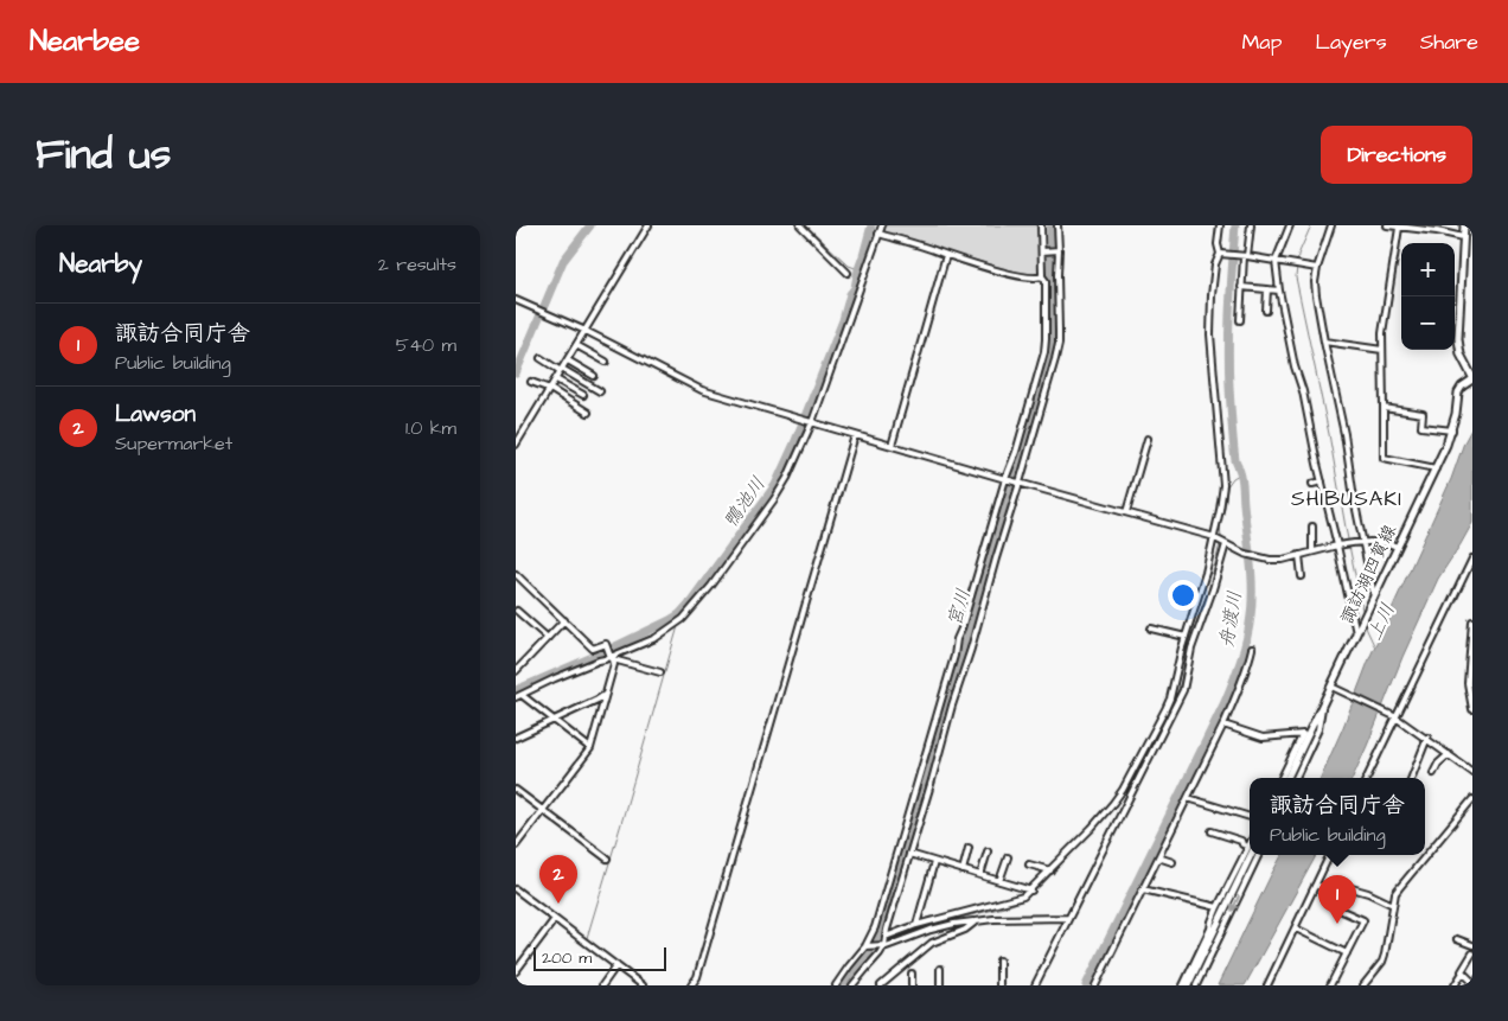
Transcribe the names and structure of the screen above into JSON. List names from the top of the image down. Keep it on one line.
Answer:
{"streets":{"main road":["諏訪湖四賀線"]},"districts":["SHIBUSAKI"],"water":["鴨池川","宮川","舟渡川","上川"],"scale_bar":"200 m","page":{"header":"Nearbee","nav":["Map","Layers","Share"],"title":"Find us","buttons":"Directions","heading":["Nearby","2 results"],"map_buttons":["+","−"],"list":[{"mark":"1","name":"諏訪合同庁舎","note":"Public building","value":"540 m"},{"mark":"2","name":"Lawson","note":"Supermarket","value":"1.0 km"}],"popup":["諏訪合同庁舎","Public building"],"pins":["2","1"],"scale":"200 m"}}
